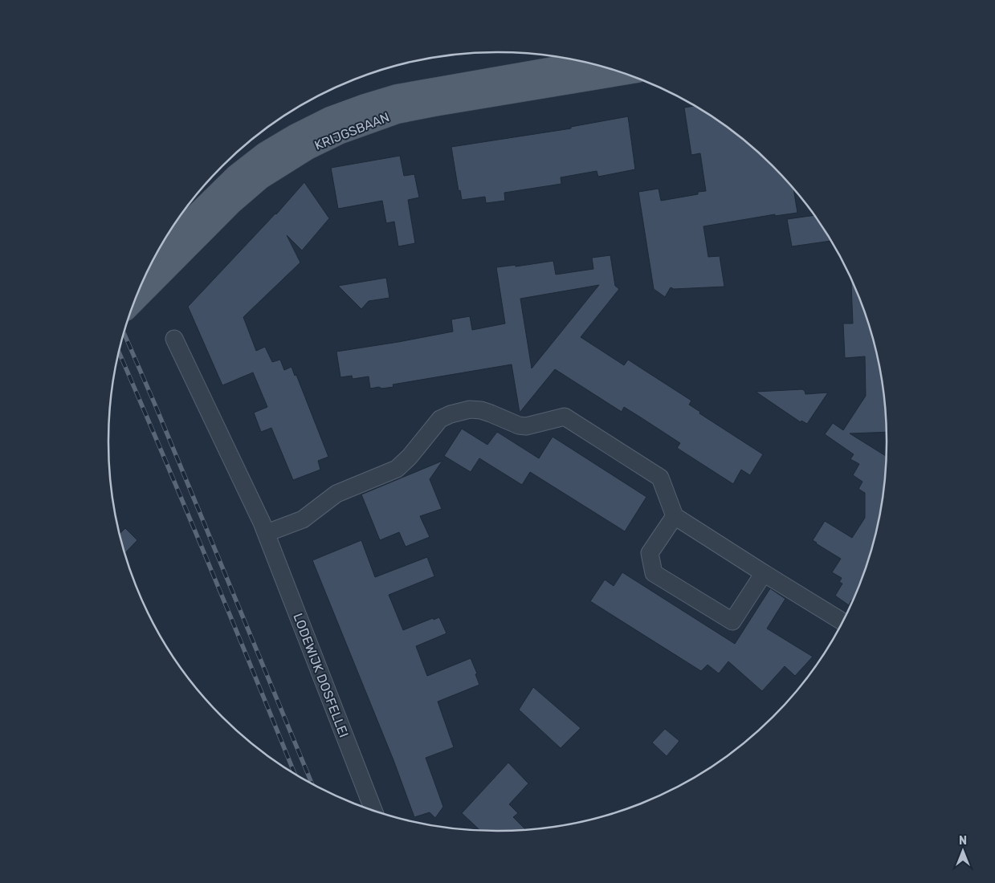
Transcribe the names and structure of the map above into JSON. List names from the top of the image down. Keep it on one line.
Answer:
{"streets":{"main road":["KRIJGSBAAN"],"street":["LODEWIJK DOSFELLEI"]},"north":"top"}
